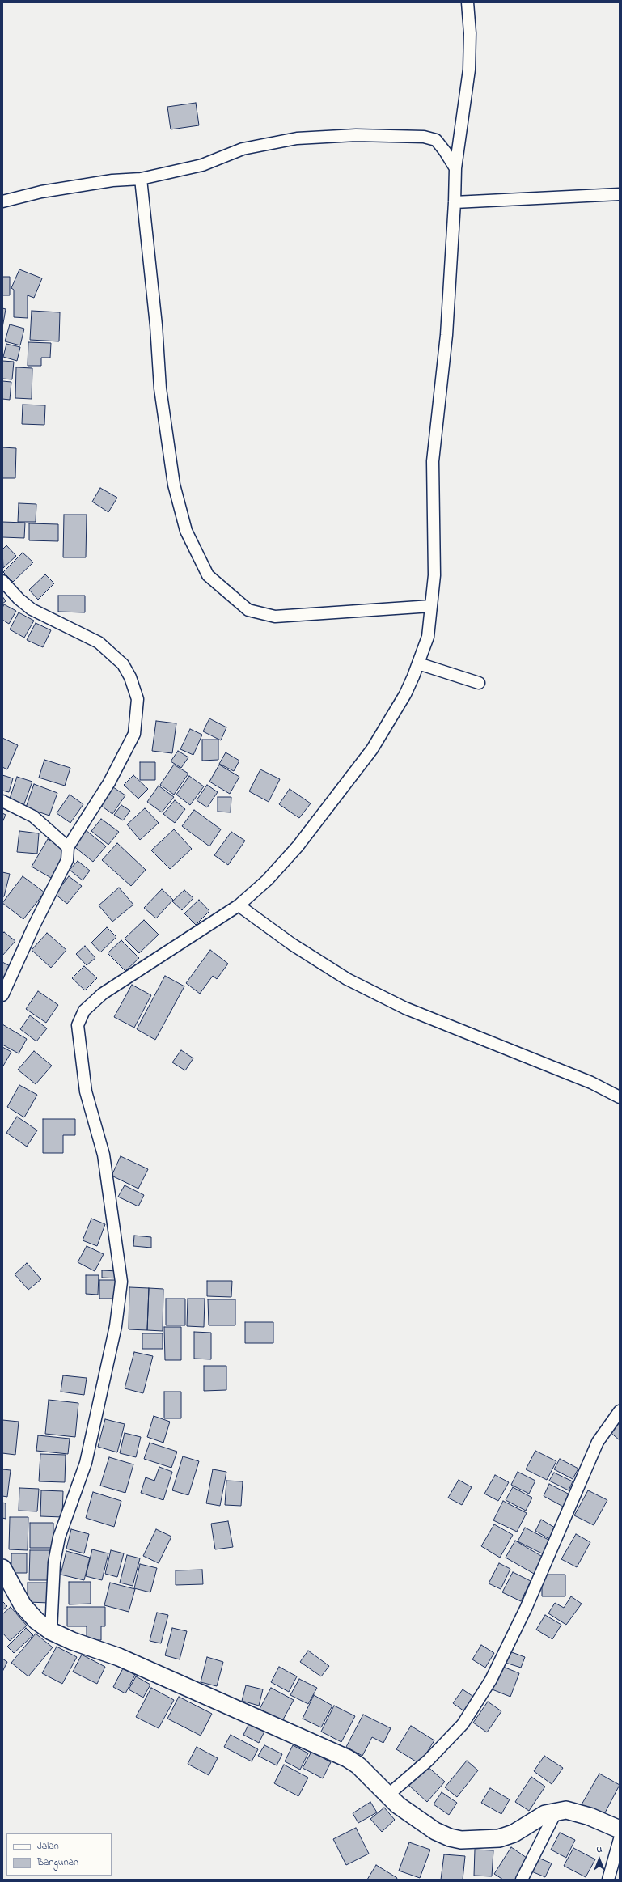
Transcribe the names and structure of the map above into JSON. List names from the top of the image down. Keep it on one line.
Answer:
{"legend":["Jalan","Bangunan"],"north":"top"}
